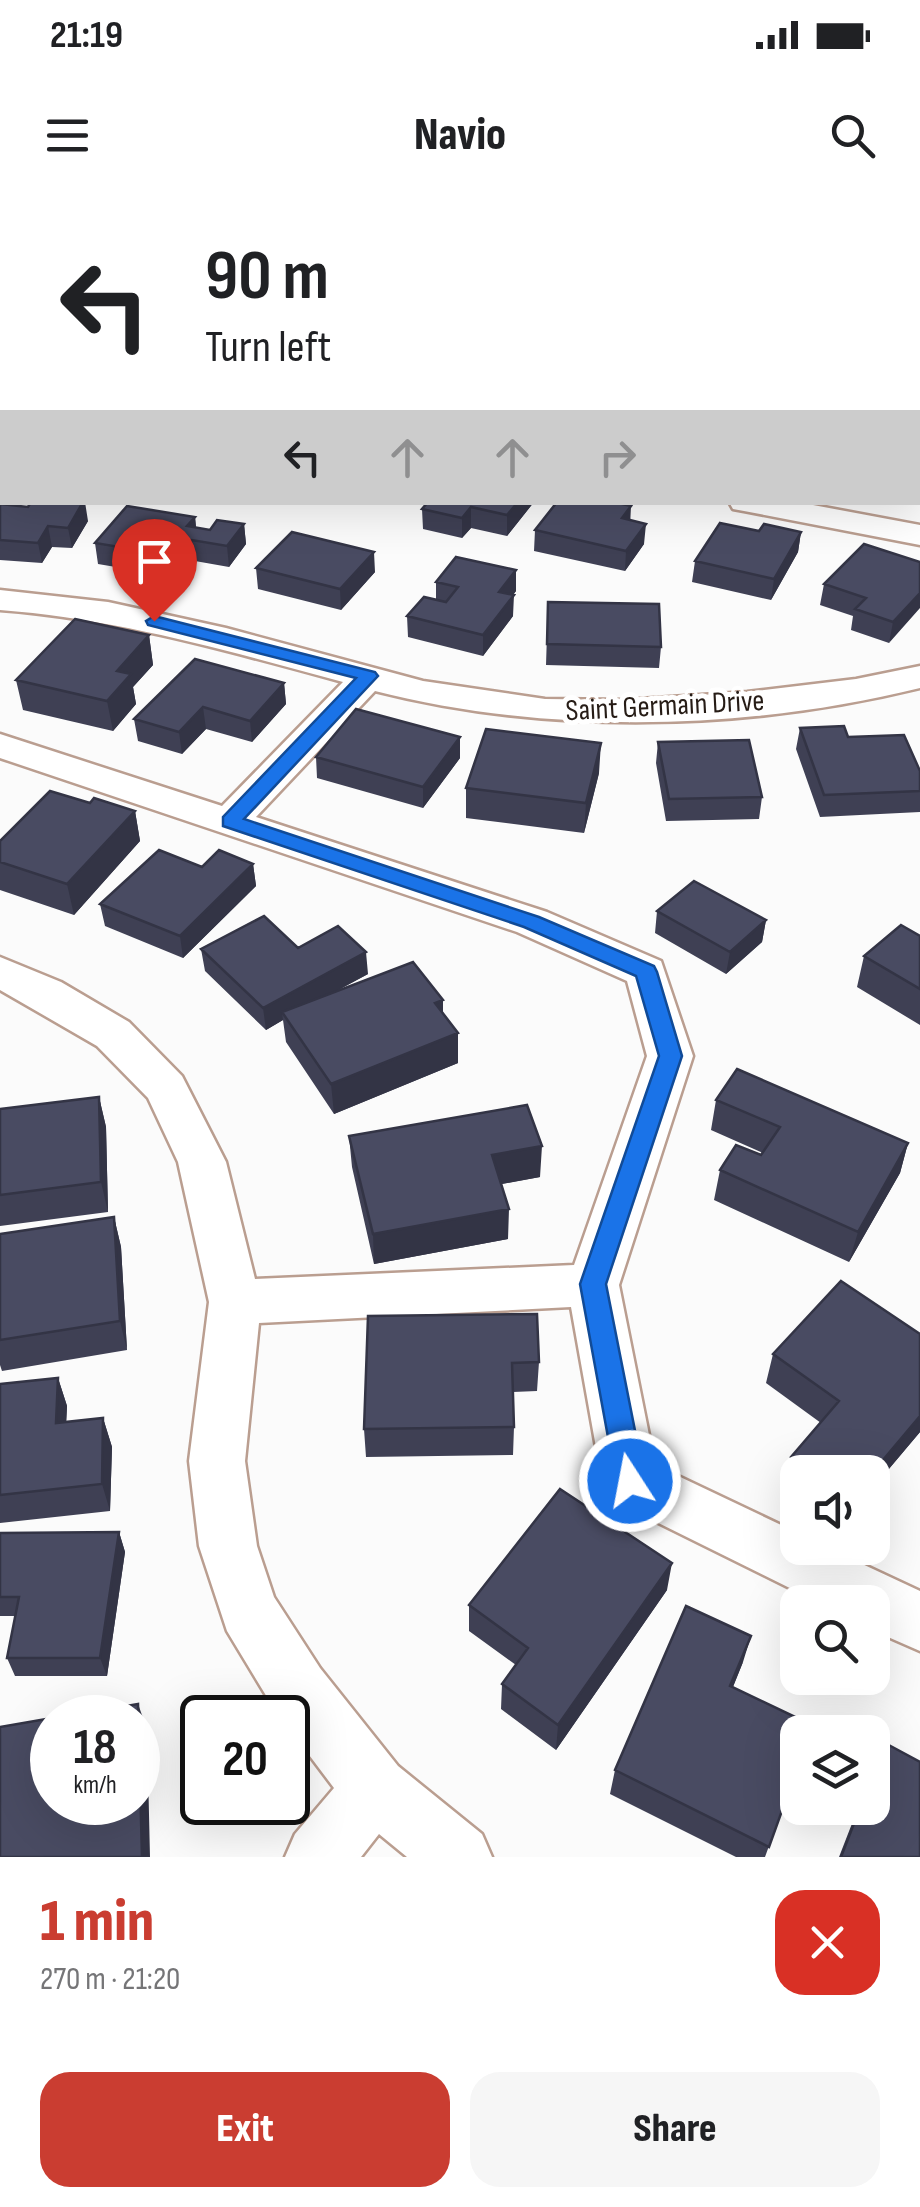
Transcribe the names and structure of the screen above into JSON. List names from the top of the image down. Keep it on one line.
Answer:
{"streets":{"street":["Saint Germain Drive"]},"page":{"status":"21:19","header":"Navio","turn":["90 m","Turn left"],"speed":"18 km/h","limit":"20","heading":["1 min","270 m · 21:20"],"buttons":["Exit","Share"]}}
